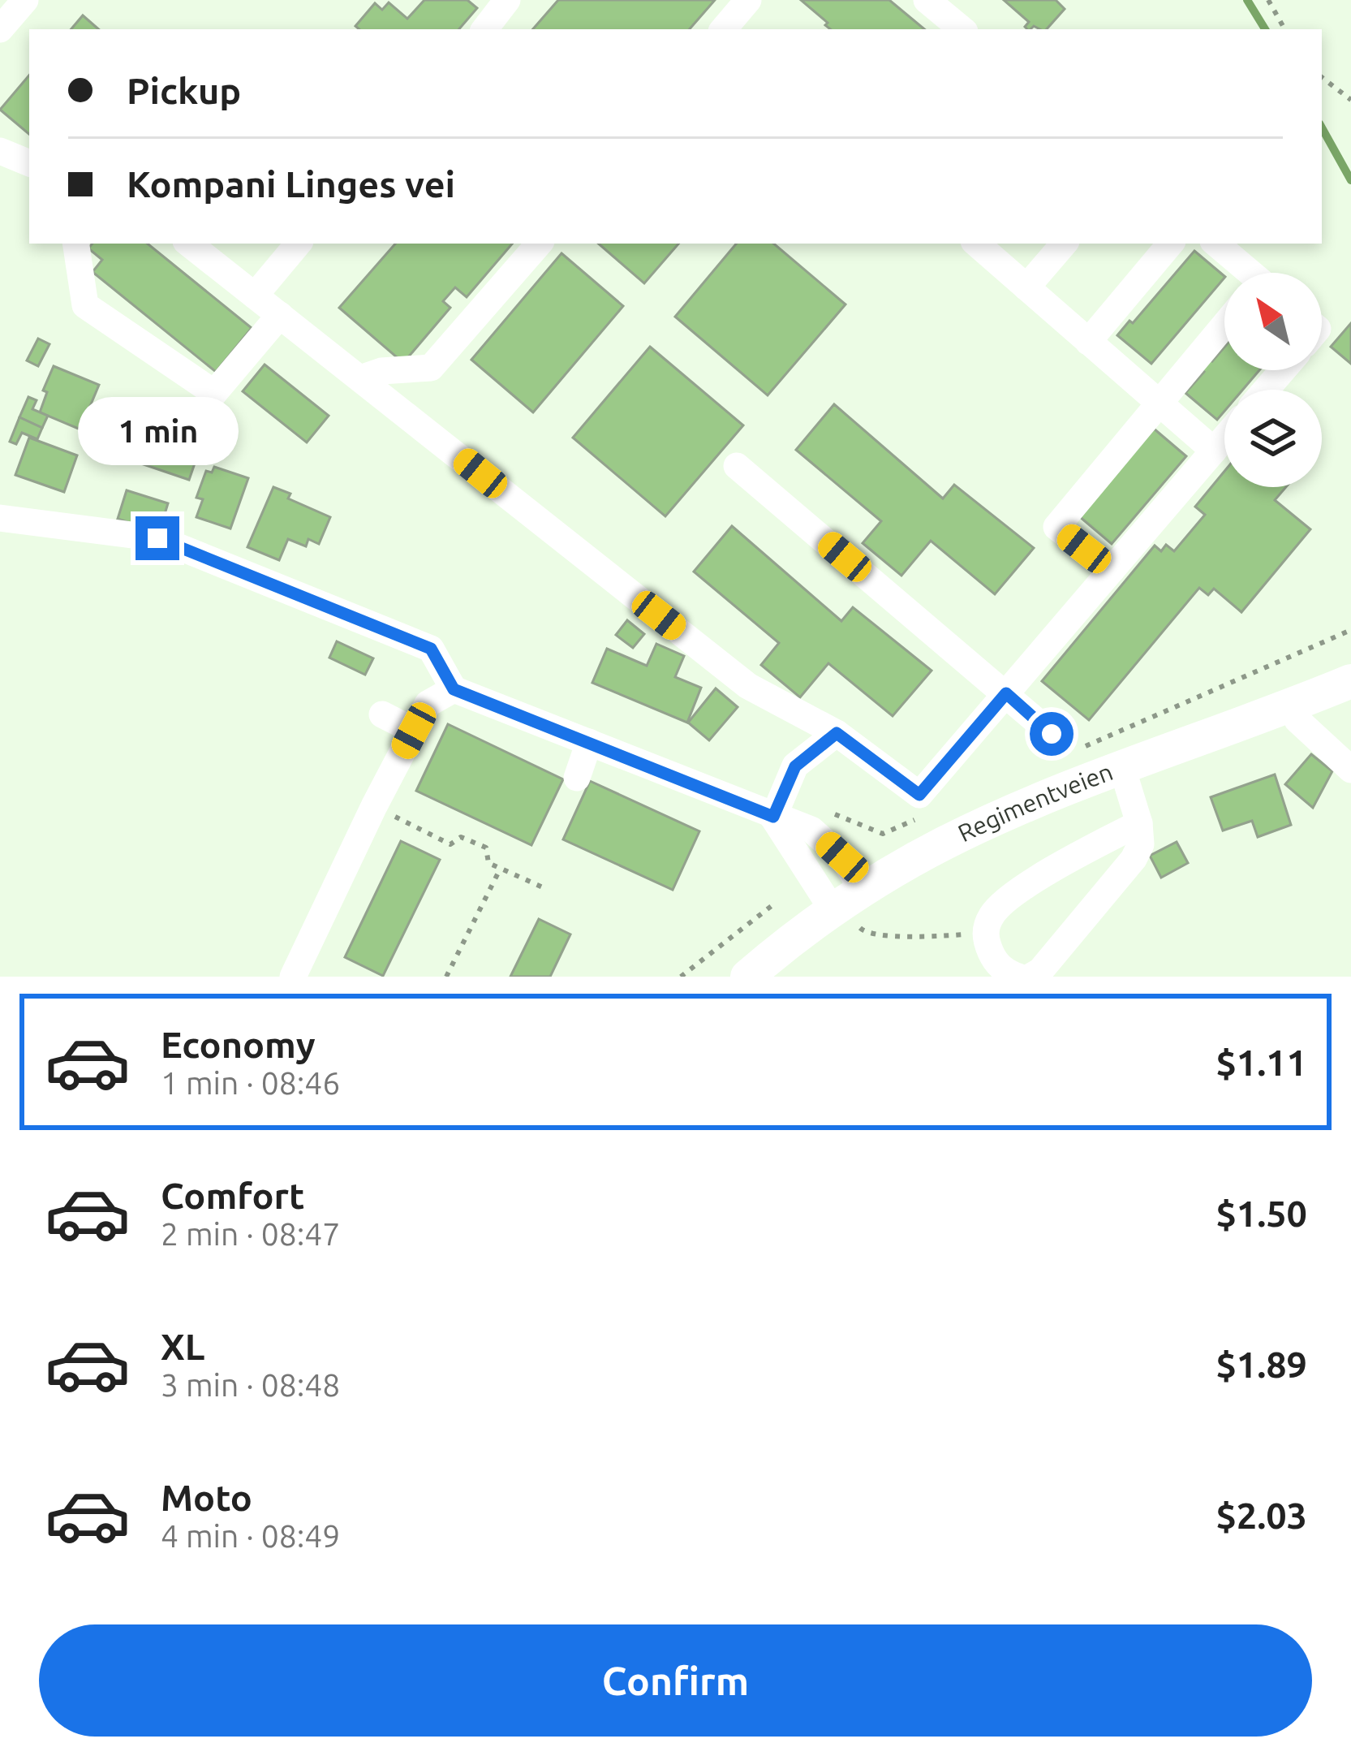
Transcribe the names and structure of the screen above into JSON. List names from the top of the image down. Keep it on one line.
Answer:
{"streets":{"main road":["Regimentveien"]},"north":"top left","page":{"banner":["Pickup","Kompani Linges vei"],"bubble":"1 min","list":[{"name":"Economy","note":"1 min · 08:46","value":"$1.11"},{"name":"Comfort","note":"2 min · 08:47","value":"$1.50"},{"name":"XL","note":"3 min · 08:48","value":"$1.89"},{"name":"Moto","note":"4 min · 08:49","value":"$2.03"}],"buttons":"Confirm"}}
